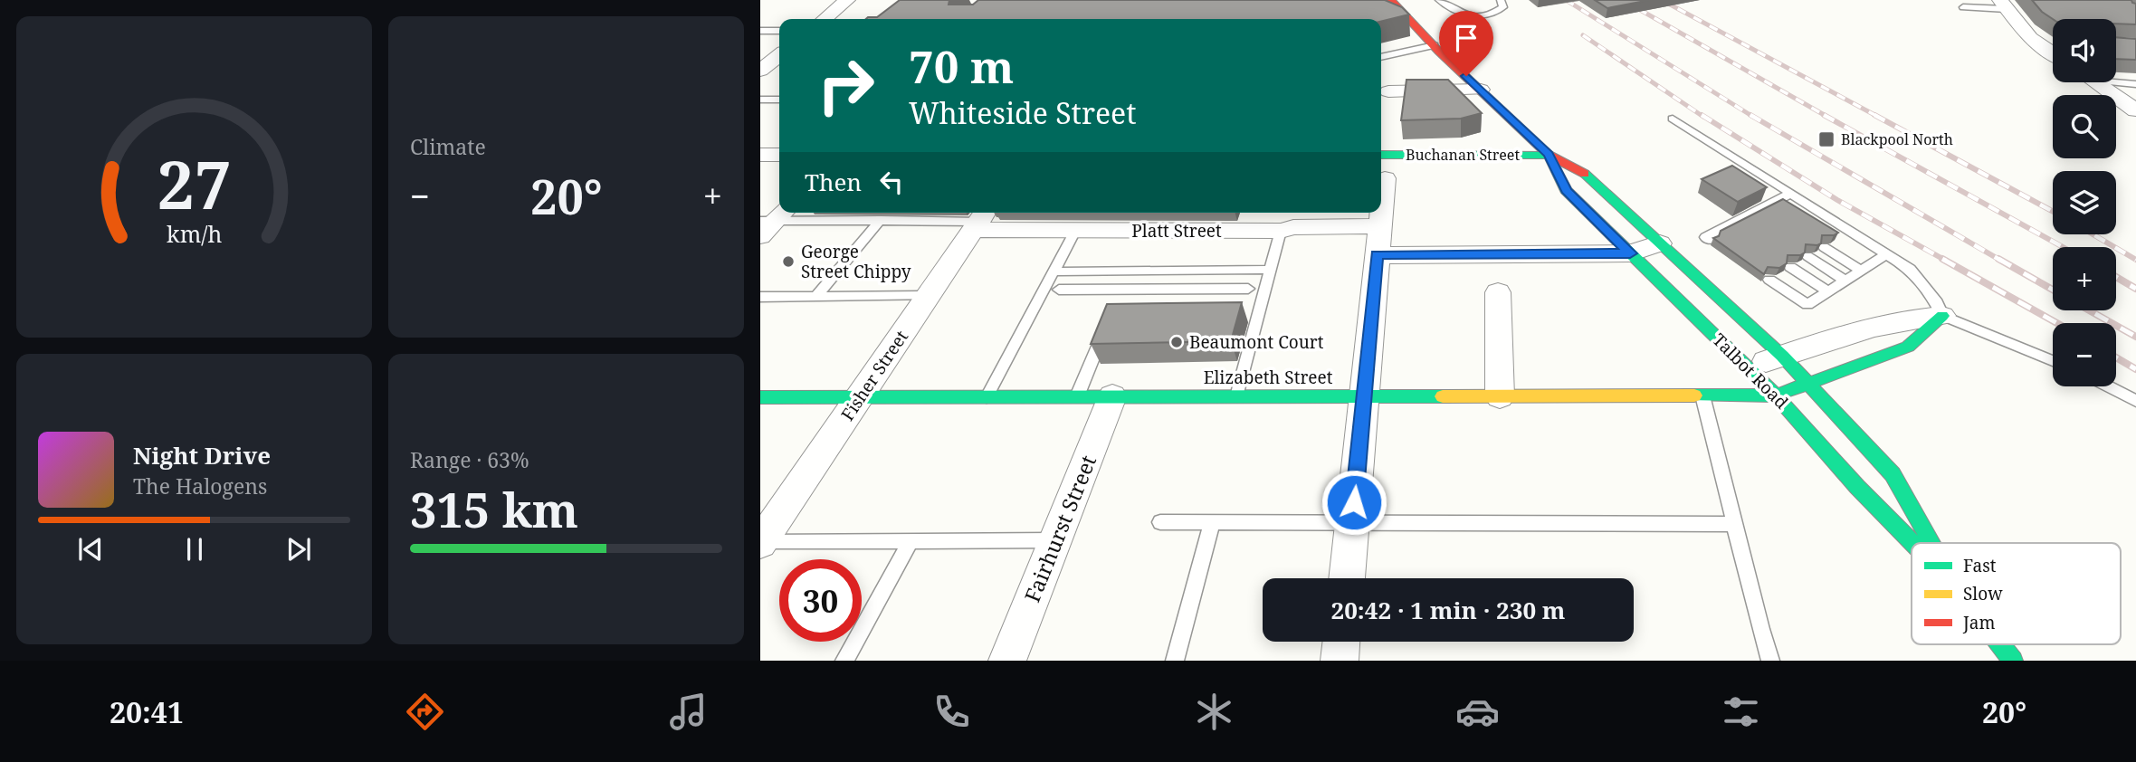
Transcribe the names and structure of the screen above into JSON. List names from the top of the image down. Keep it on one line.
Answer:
{"streets":{"main road":["Buchanan Street","Talbot Road","Elizabeth Street"],"street":["Platt Street","Fisher Street","Fairhurst Street"]},"crossings":[["Buchanan Street","Talbot Road"],["Platt Street","Fisher Street"],["Talbot Road","Elizabeth Street"],["Fisher Street","Elizabeth Street"],["Elizabeth Street","Fairhurst Street"]],"places":{"transit":["Blackpool North"],"other":["George Street Chippy","Beaumont Court"]},"legend":["Fast","Slow","Jam"],"page":{"tile":["Climate",["Range · 63%","315 km"]],"map_buttons":["+","−"],"turn":["70 m","Whiteside Street"],"then":"Then","heat":["−","20°","+"],"song":["Night Drive","The Halogens"],"limit":"30","trip":"20:42 · 1 min · 230 m","tabs":["20:41","20°"],"gauge":["27","km/h"]}}
